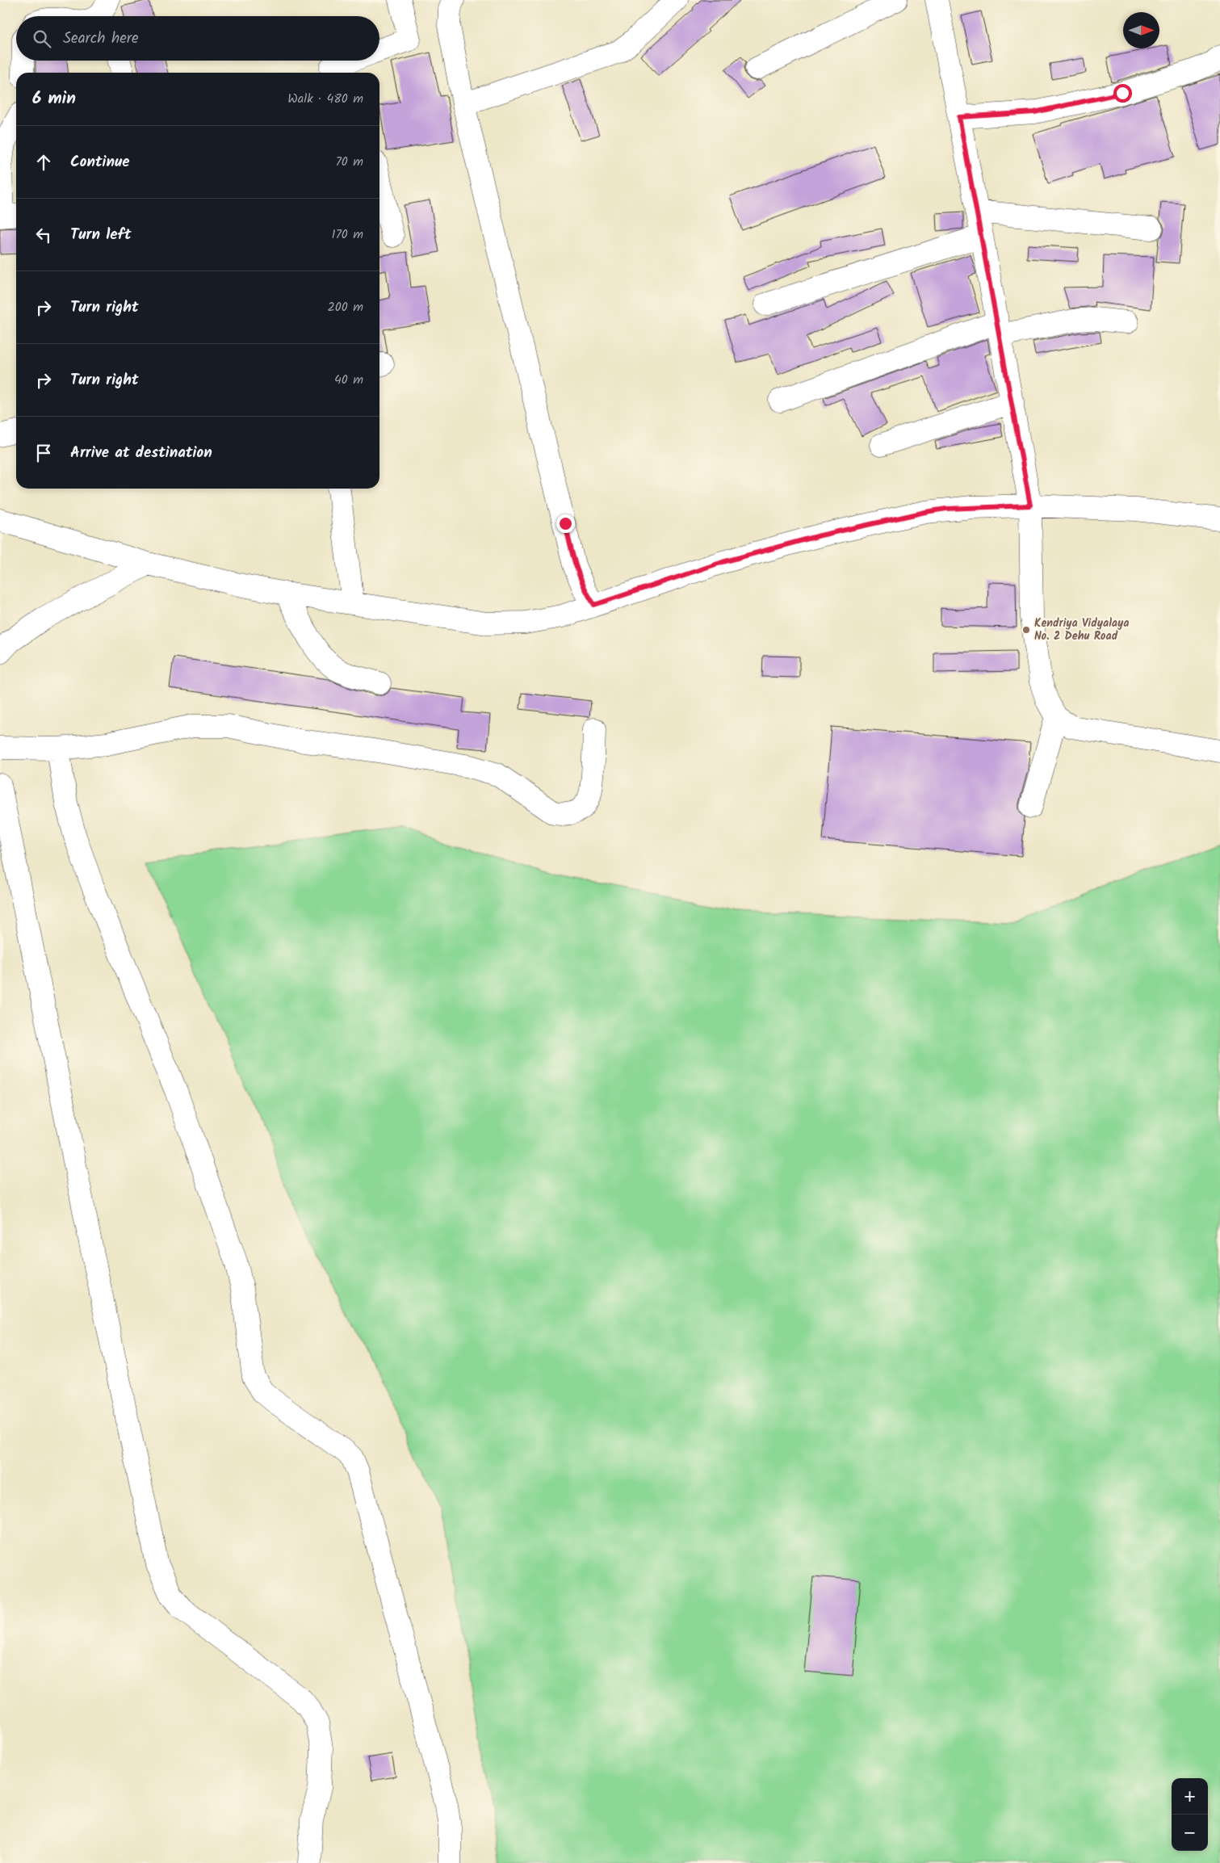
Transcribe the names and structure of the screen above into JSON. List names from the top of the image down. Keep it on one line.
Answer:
{"places":["Kendriya Vidyalaya No. 2 Dehu Road"],"north":"right","page":{"search":"Search here","heading":["6 min","Walk · 480 m"],"list":[["Continue","70 m"],["Turn left","170 m"],["Turn right","200 m"],["Turn right","40 m"],"Arrive at destination"],"map_buttons":["+","−"]}}
